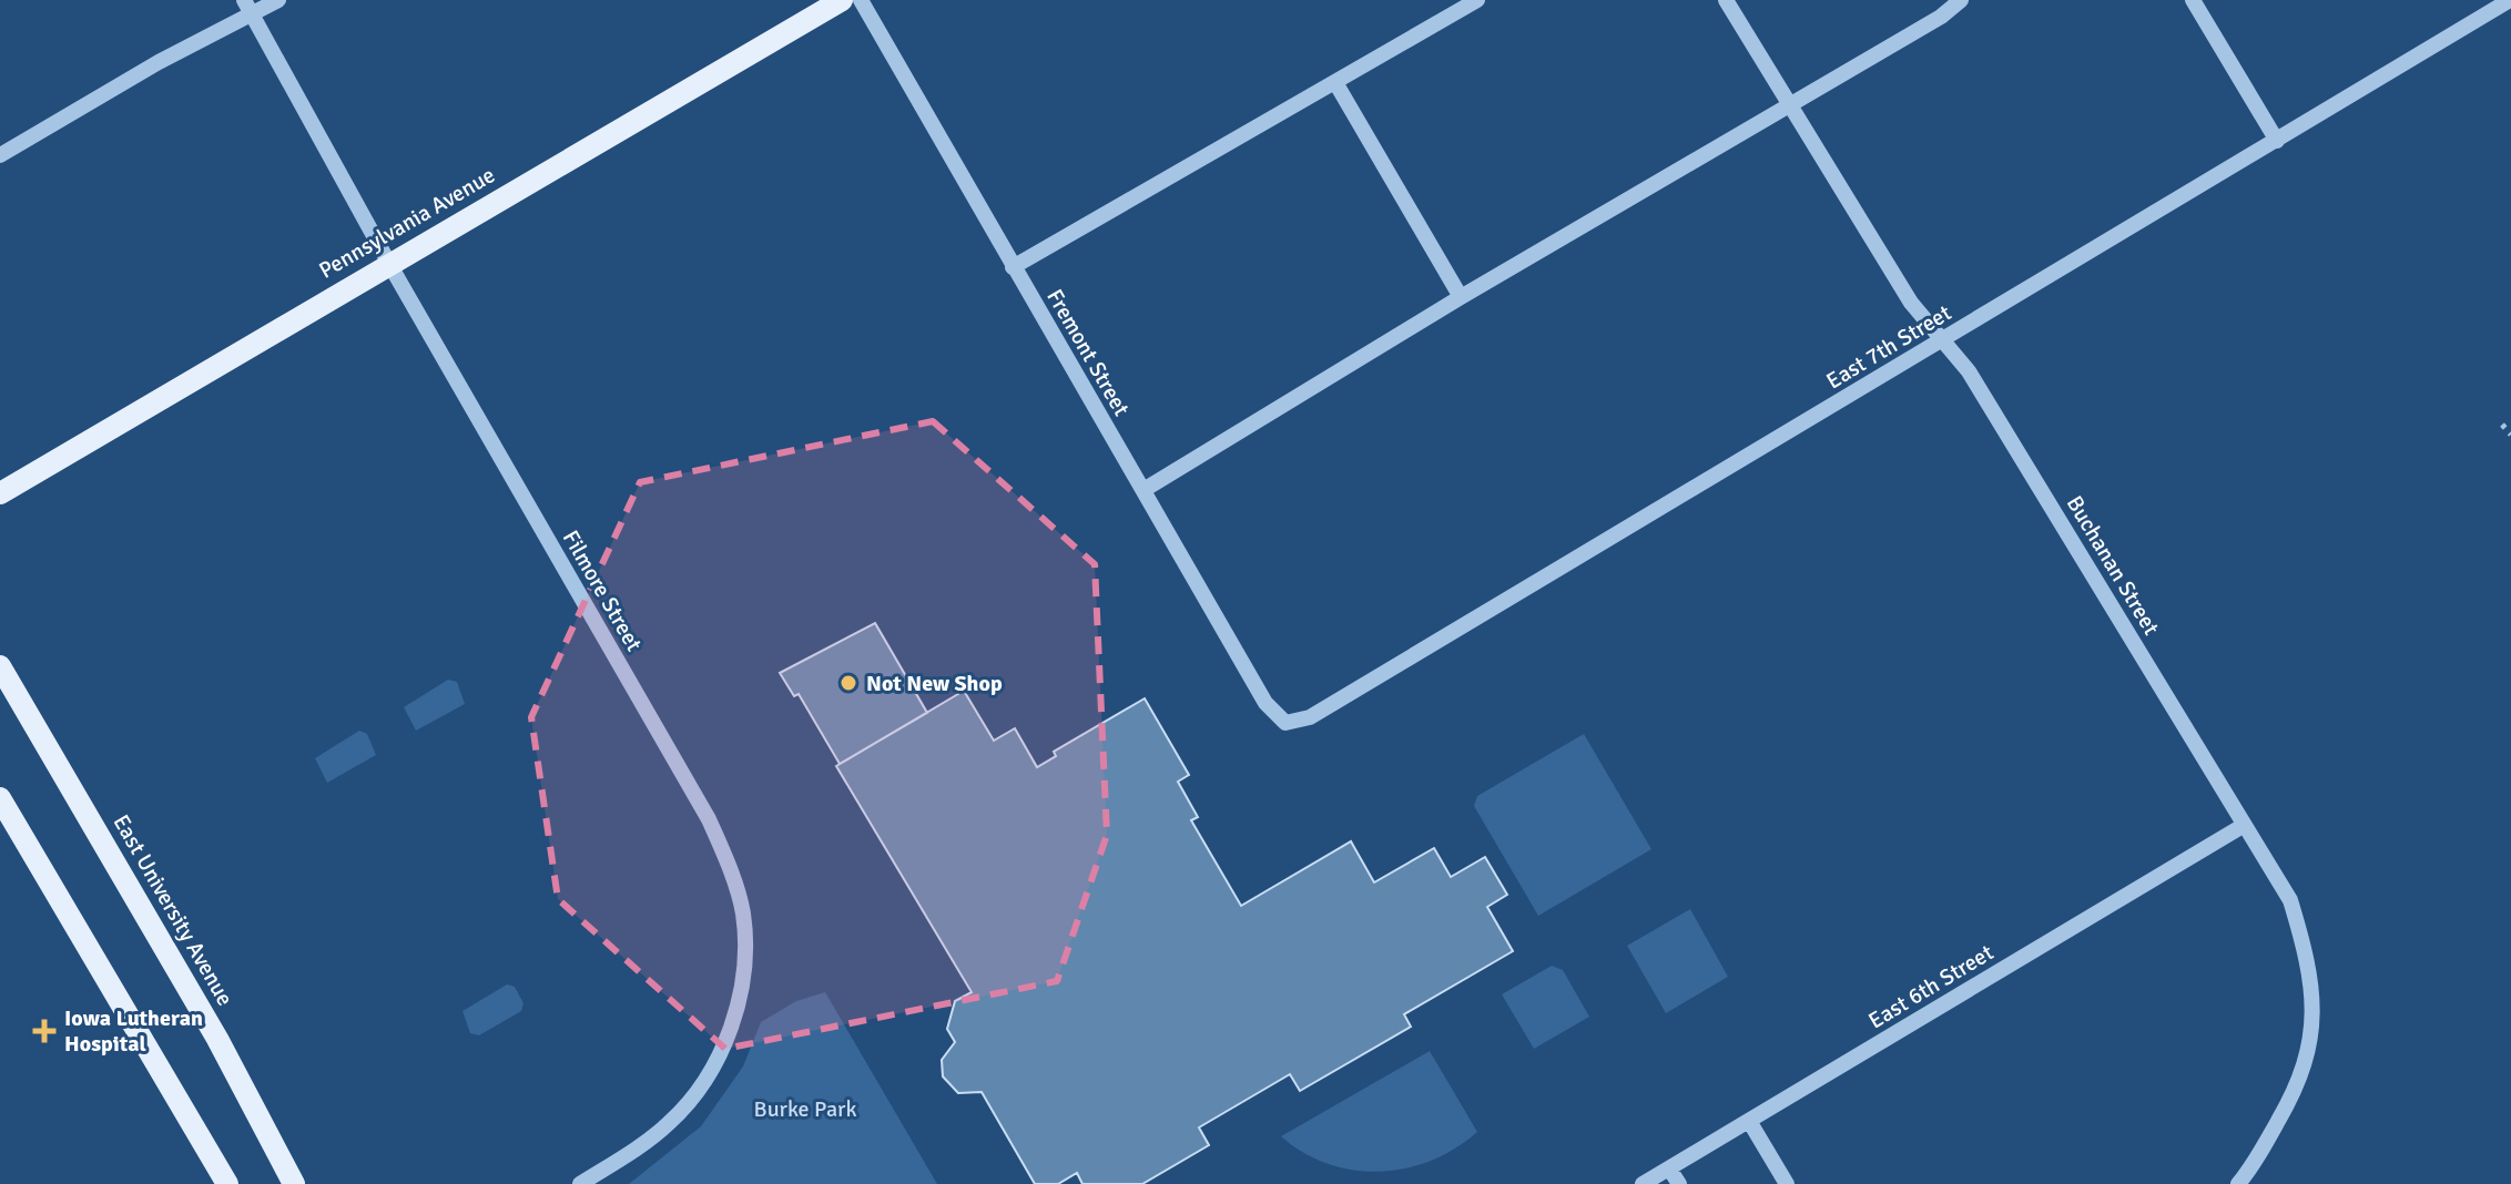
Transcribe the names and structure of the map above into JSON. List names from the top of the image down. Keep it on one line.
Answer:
{"streets":{"main road":["Pennsylvania Avenue","East University Avenue"],"street":["East 7th Street","Fremont Street","Buchanan Street","Filmore Street","East 6th Street"]},"crossings":[["Pennsylvania Avenue","Filmore Street"],["East 7th Street","Fremont Street"],["East 7th Street","Buchanan Street"],["Buchanan Street","East 6th Street"]],"parks":["Burke Park"],"places":{"other":["Not New Shop"],"health":["Iowa Lutheran Hospital"]}}
